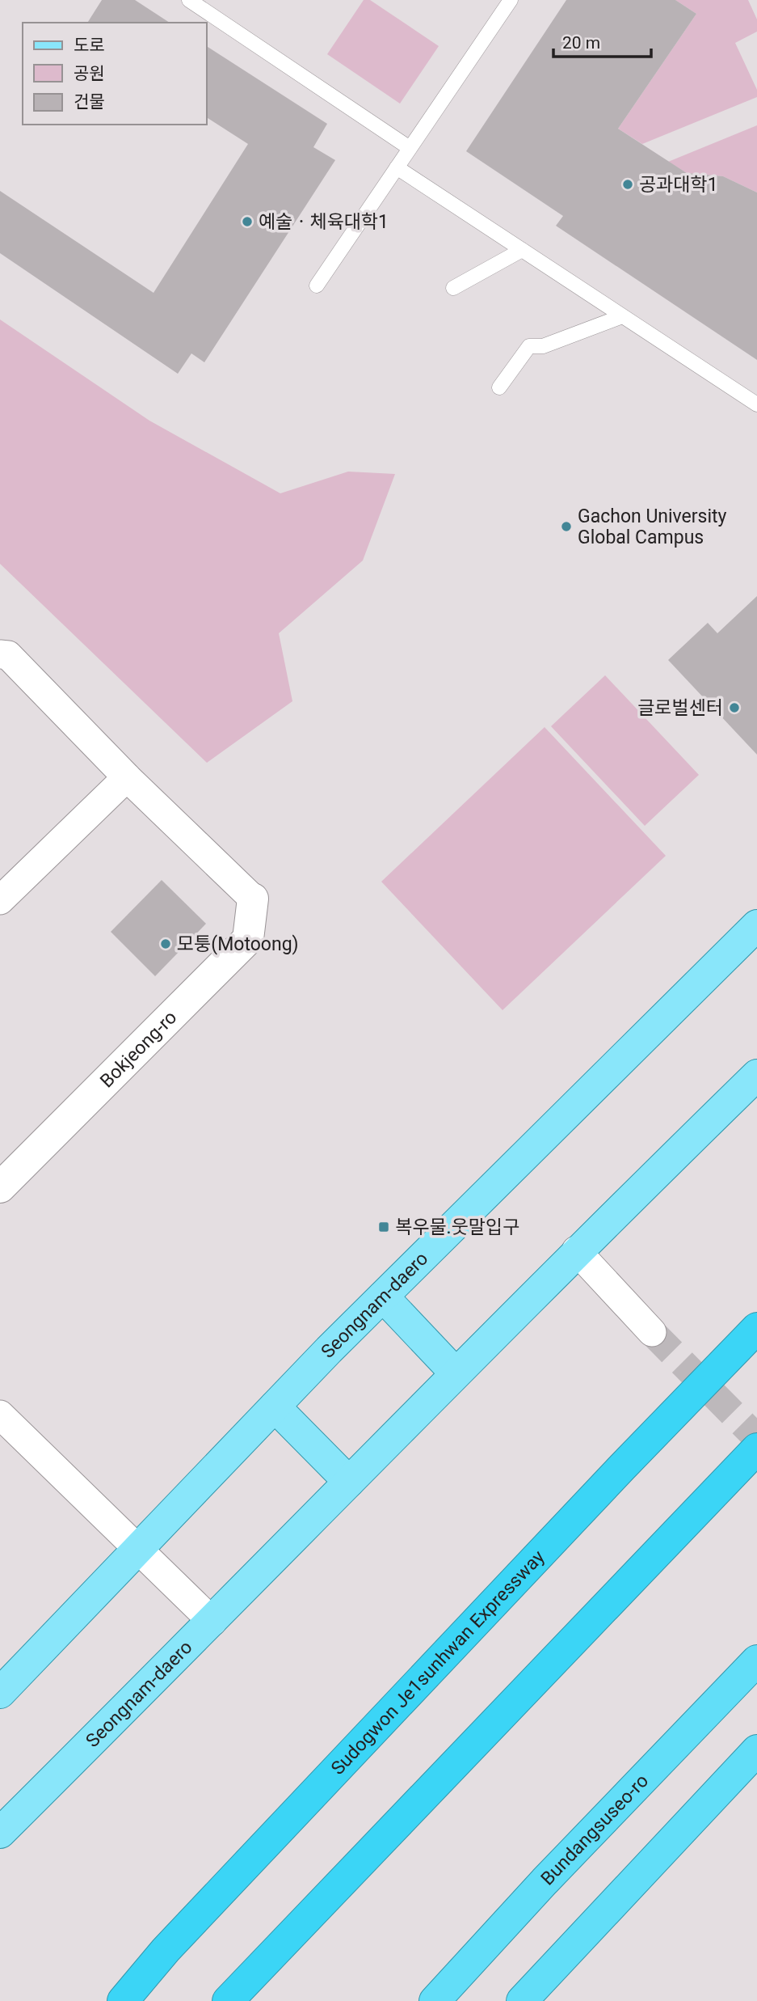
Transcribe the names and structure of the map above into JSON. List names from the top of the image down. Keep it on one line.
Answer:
{"streets":{"highway":["Sudogwon Je1sunhwan Expressway","Bundangsuseo-ro"],"main road":["Seongnam-daero"],"street":["Bokjeong-ro"]},"places":{"other":["공과대학1","예술ㆍ체육대학1","Gachon University Global Campus","글로벌센터","모퉁(Motoong)"],"transit":["복우물.웃말입구"]},"legend":["도로","공원","건물"],"scale_bar":"20 m"}
